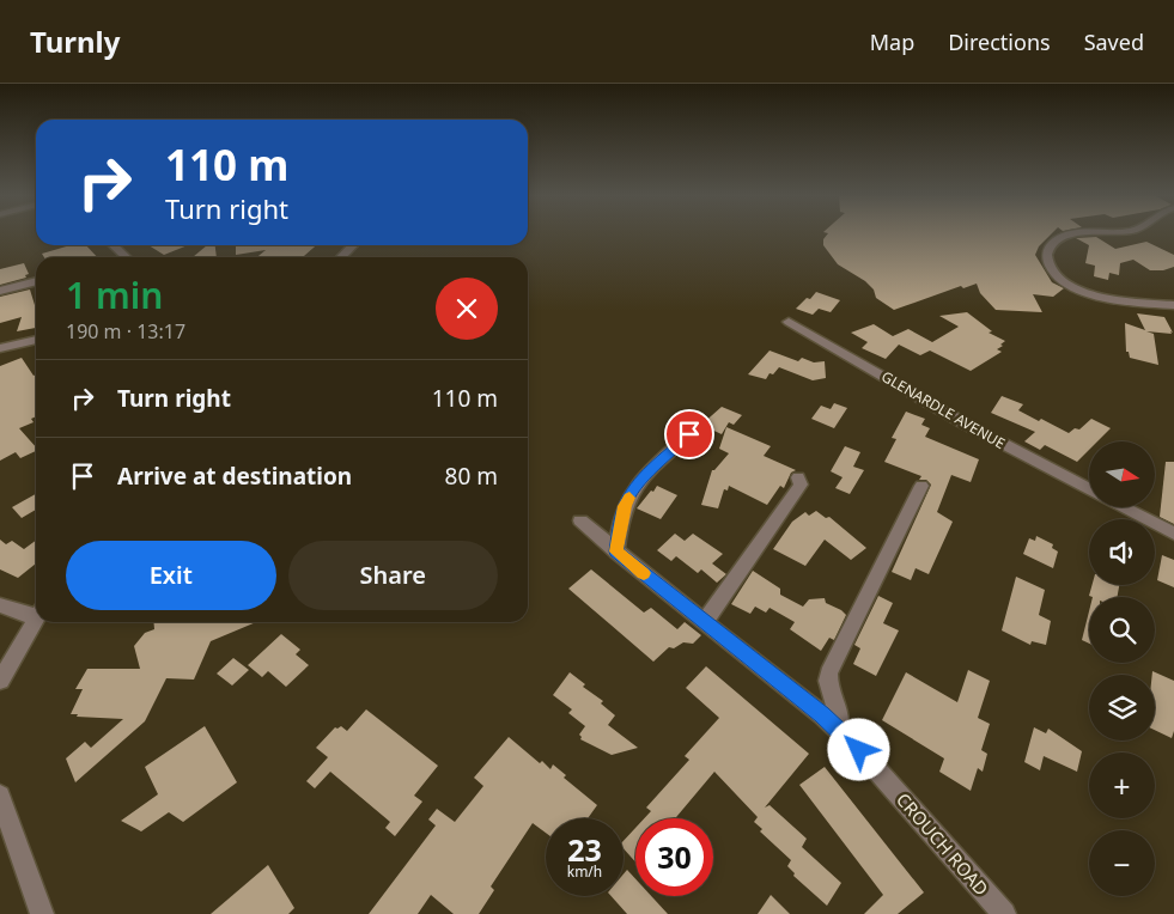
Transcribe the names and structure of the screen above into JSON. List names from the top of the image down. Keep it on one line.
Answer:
{"streets":{"street":["GLENARDLE AVENUE","CROUCH ROAD"]},"north":"right","page":{"header":"Turnly","nav":["Map","Directions","Saved"],"turn":["110 m","Turn right"],"heading":["1 min","190 m · 13:17"],"list":[{"name":"Turn right","value":"110 m"},{"name":"Arrive at destination","value":"80 m"}],"map_buttons":["+","−"],"buttons":["Exit","Share"],"speed":"23 km/h","limit":"30"}}
